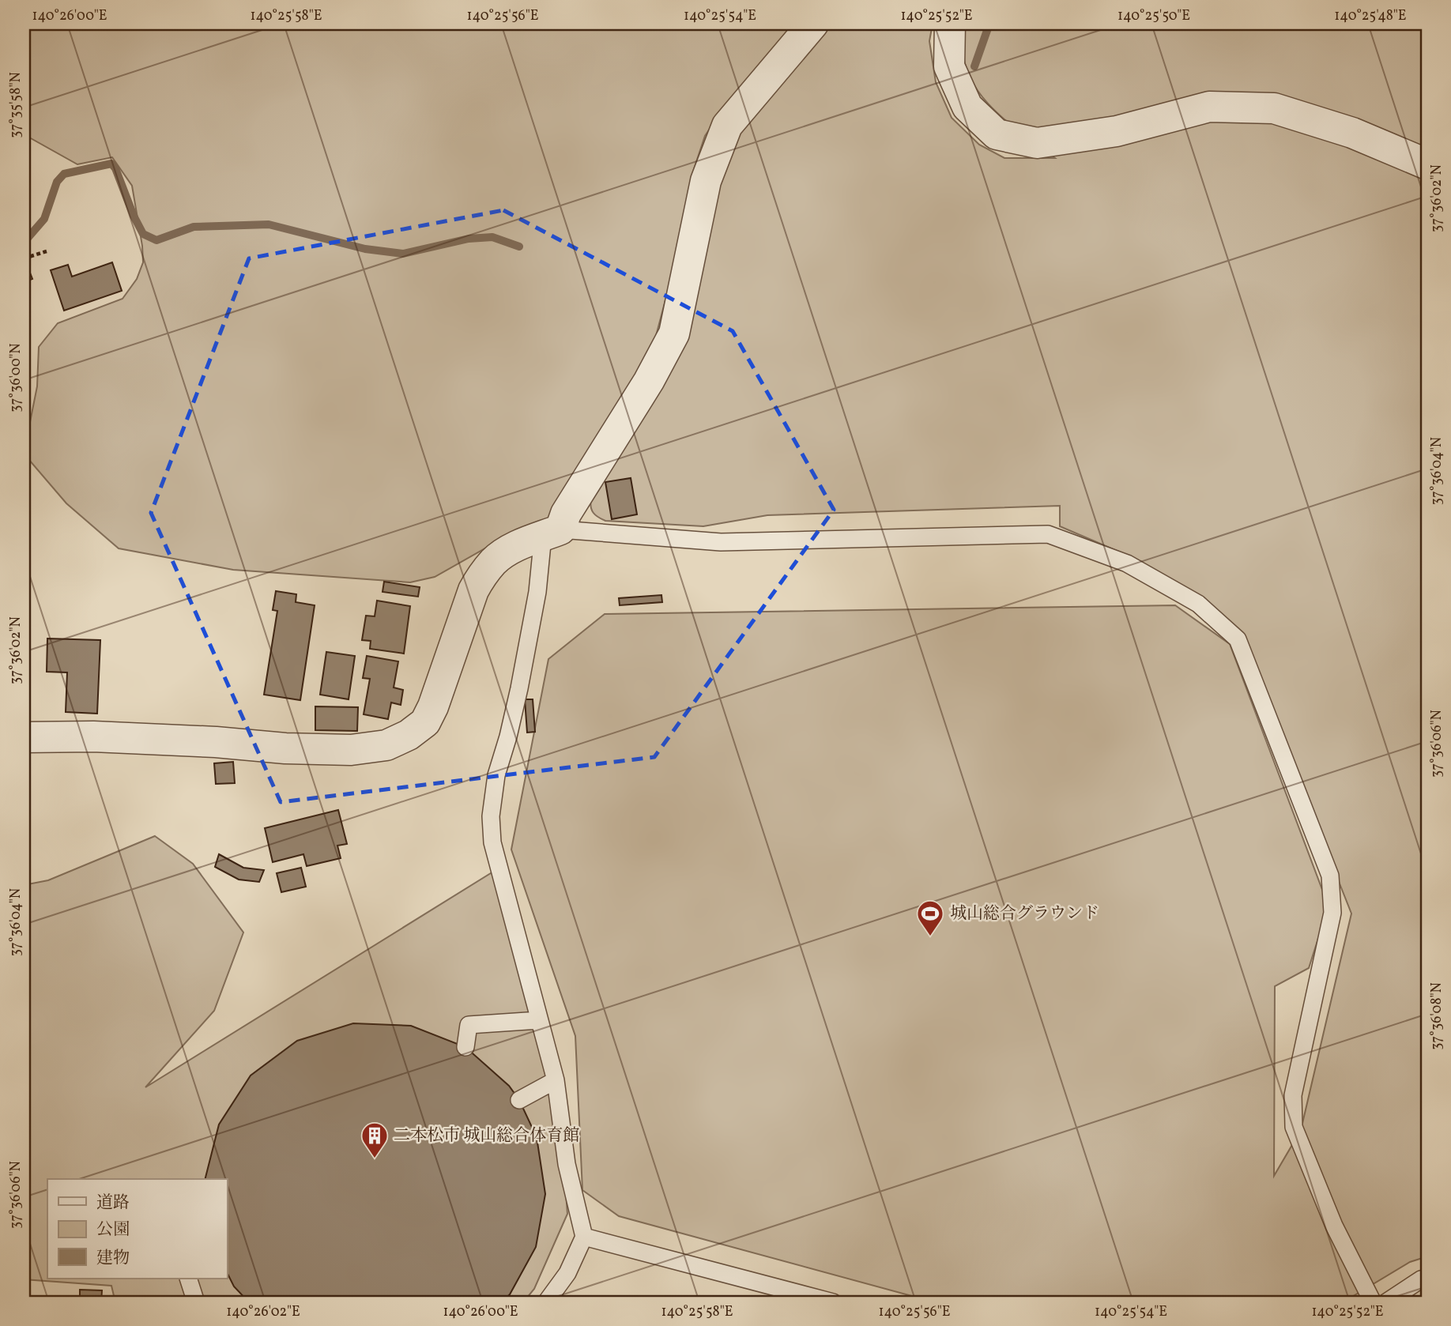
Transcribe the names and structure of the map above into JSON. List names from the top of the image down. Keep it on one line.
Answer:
{"places":{"sports":["城山総合グラウンド"],"building":["二本松市 城山総合体育館"]},"legend":["道路","公園","建物"],"coordinates":["140°26'00\"E","140°25'58\"E","140°25'56\"E","140°25'54\"E","140°25'52\"E","140°25'50\"E","140°25'48\"E","37°35'58\"N","37°36'02\"N","37°36'00\"N","37°36'04\"N","37°36'06\"N","37°36'08\"N","140°26'02\"E"]}
